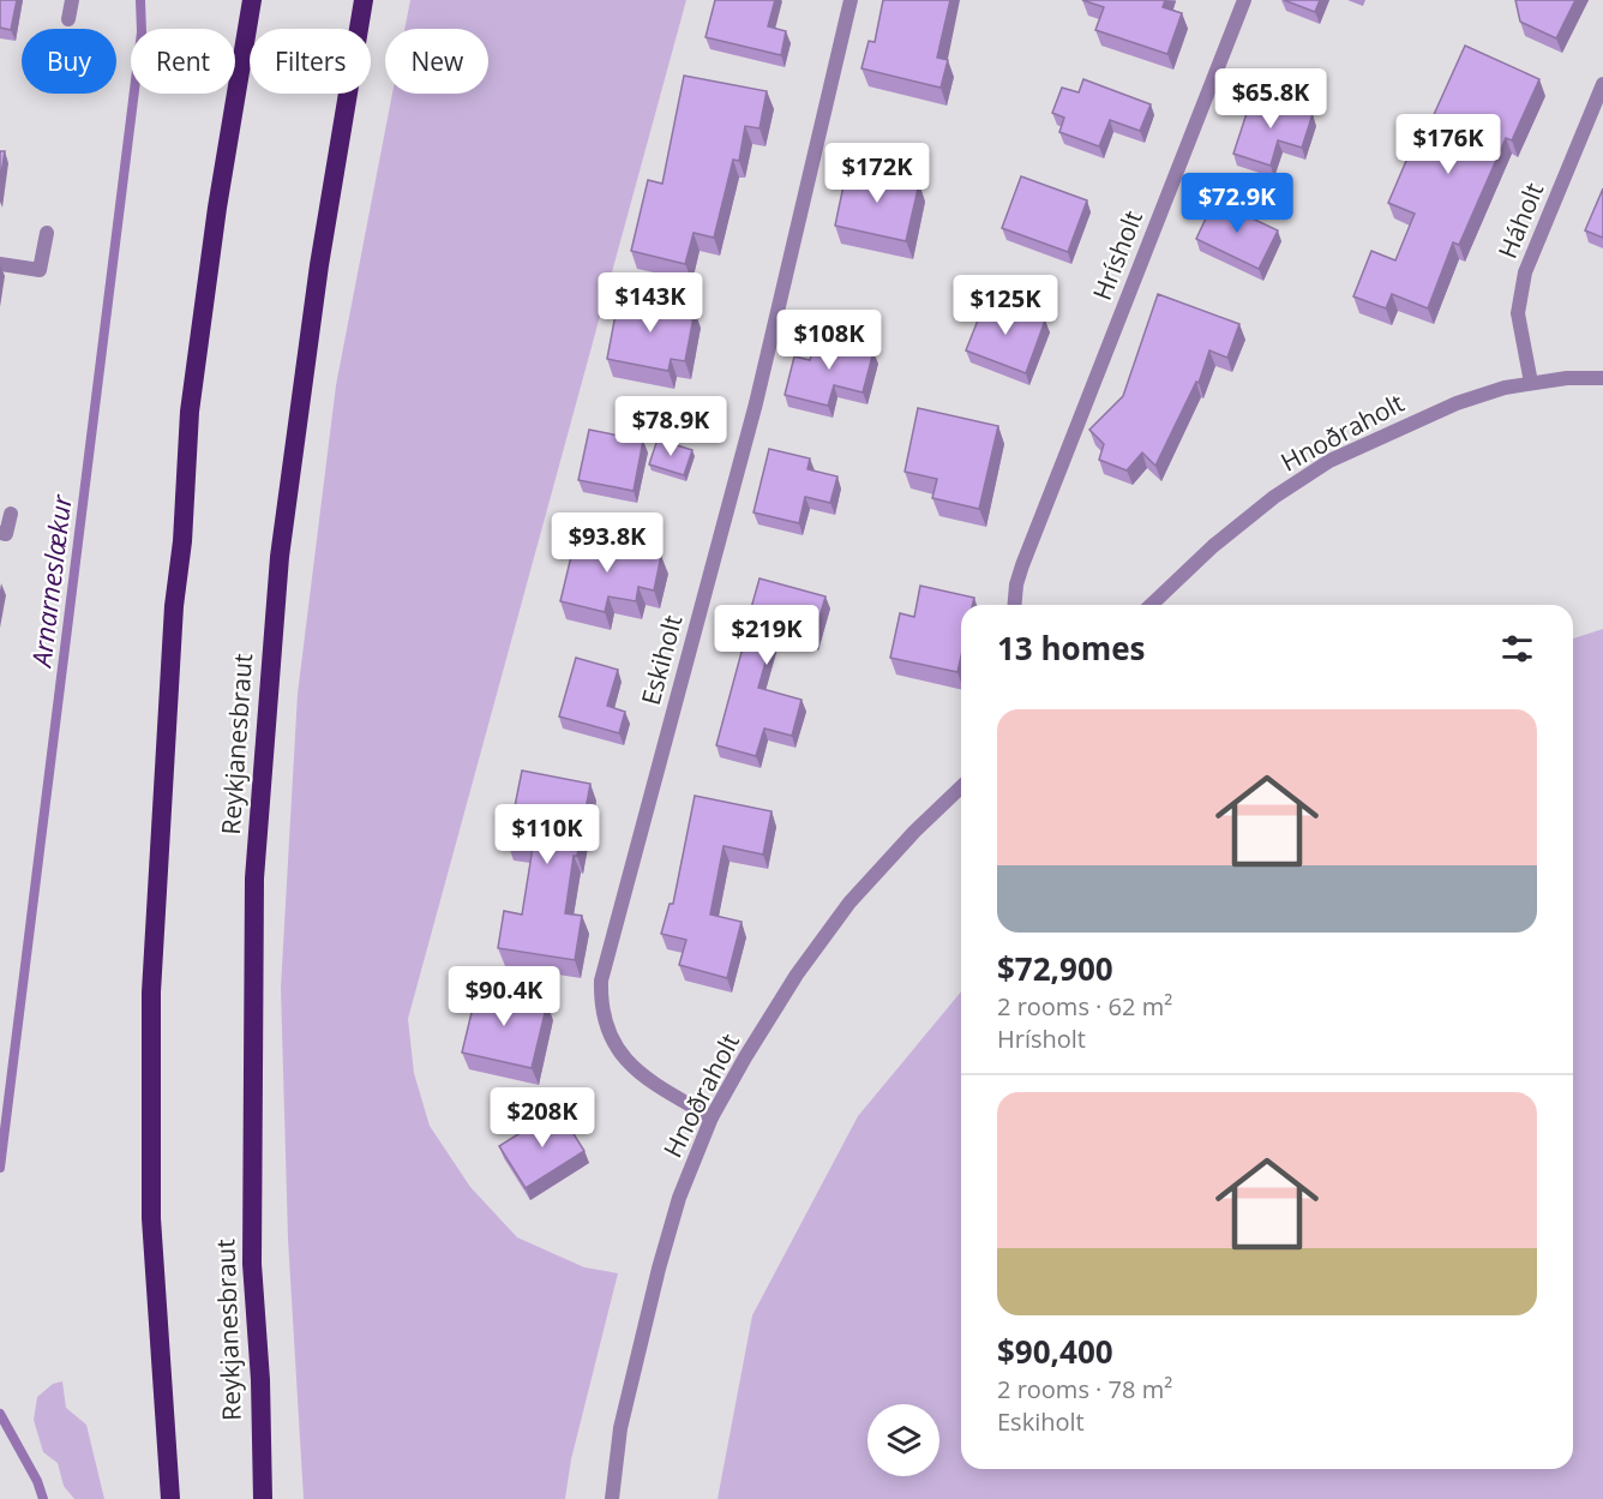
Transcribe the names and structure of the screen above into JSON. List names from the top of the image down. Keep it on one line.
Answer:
{"streets":{"highway":["Reykjanesbraut"],"street":["Háholt","Hrísholt","Hnoðraholt","Eskiholt"]},"crossings":[["Háholt","Hnoðraholt"],["Hnoðraholt","Eskiholt"]],"water":["Arnarneslækur"],"page":{"chip":["Buy","Rent","Filters","New"],"price":["$65.8K","$176K","$172K","$72.9K","$143K","$125K","$108K","$78.9K","$93.8K","$219K","$110K","$90.4K","$208K"],"heading":"13 homes","list":[{"name":"$72,900","note":"2 rooms · 62 m² · Hrísholt"},{"name":"$90,400","note":"2 rooms · 78 m² · Eskiholt"}]}}
